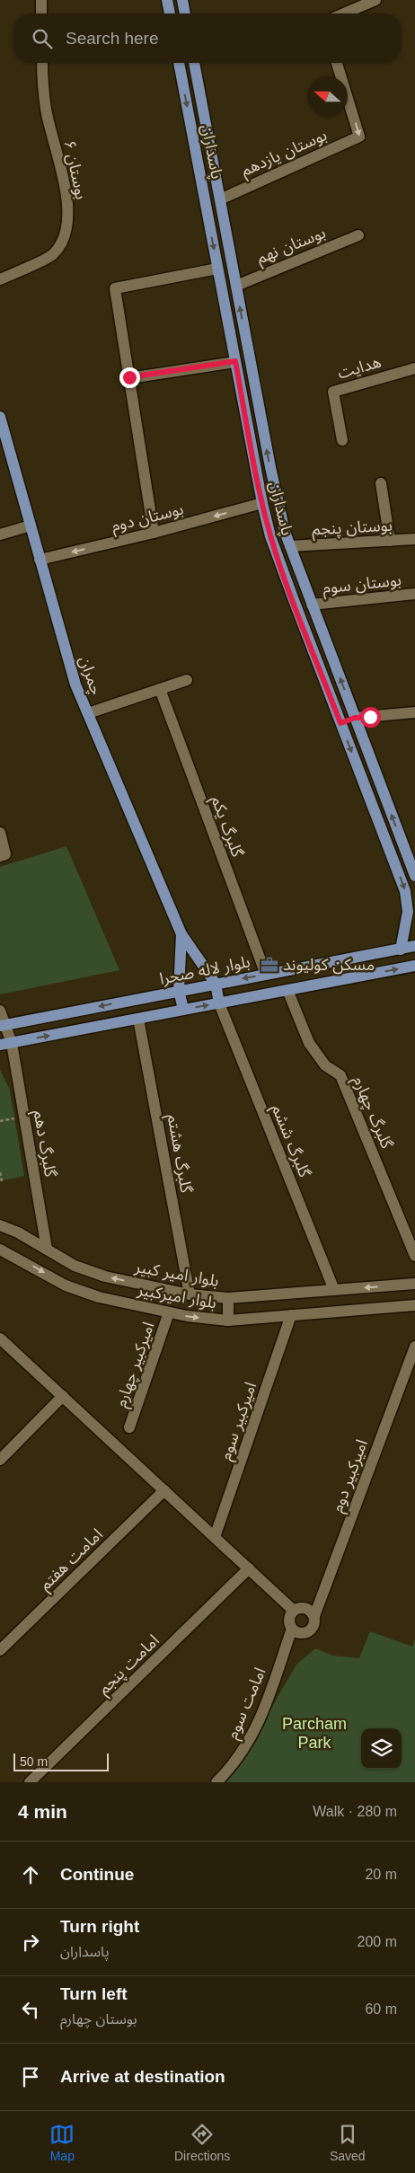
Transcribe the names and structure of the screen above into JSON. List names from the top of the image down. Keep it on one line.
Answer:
{"streets":{"main road":["پاسداران","چمران","بلوار لاله صحرا"],"street":["بوستان یازدهم","بوستان ۶","بوستان نهم","هدایت","بوستان دوم","بوستان پنجم","بوستان سوم","گلبرگ یکم","گلبرگ چهارم","گلبرگ ششم","گلبرگ دهم","گلبرگ هشتم","بلوار امیر کبیر","بلوار امیرکبیر","امیرکبیر چهارم","امیرکبیر سوم","امیرکبیر دوم","امامت هفتم","امامت پنجم","امامت سوم"]},"crossings":[["پاسداران","بوستان یازدهم"],["پاسداران","بوستان نهم"],["پاسداران","بوستان دوم"],["پاسداران","بوستان پنجم"],["پاسداران","بوستان سوم"],["پاسداران","بلوار لاله صحرا"],["بوستان دوم","چمران"],["چمران","بلوار لاله صحرا"],["چمران","گلبرگ ششم"],["گلبرگ یکم","بلوار لاله صحرا"],["بلوار لاله صحرا","گلبرگ دهم"],["گلبرگ ششم","بلوار امیر کبیر"],["گلبرگ دهم","بلوار امیر کبیر"],["گلبرگ هشتم","بلوار امیر کبیر"],["بلوار امیرکبیر","امیرکبیر چهارم"],["بلوار امیرکبیر","امیرکبیر سوم"],["امیرکبیر دوم","امامت سوم"]],"one_way":["بوستان دوم","بلوار امیر کبیر"],"parks":["Parcham Park"],"places":{"office":["مسکن کولیوند"]},"scale_bar":"50 m","north":"left","page":{"search":"Search here","scale":"50 m","heading":["4 min","Walk · 280 m"],"list":[["Continue","20 m"],["Turn right","پاسداران","200 m"],["Turn left","بوستان چهارم","60 m"],"Arrive at destination"],"nav":["Map","Directions","Saved"]}}
